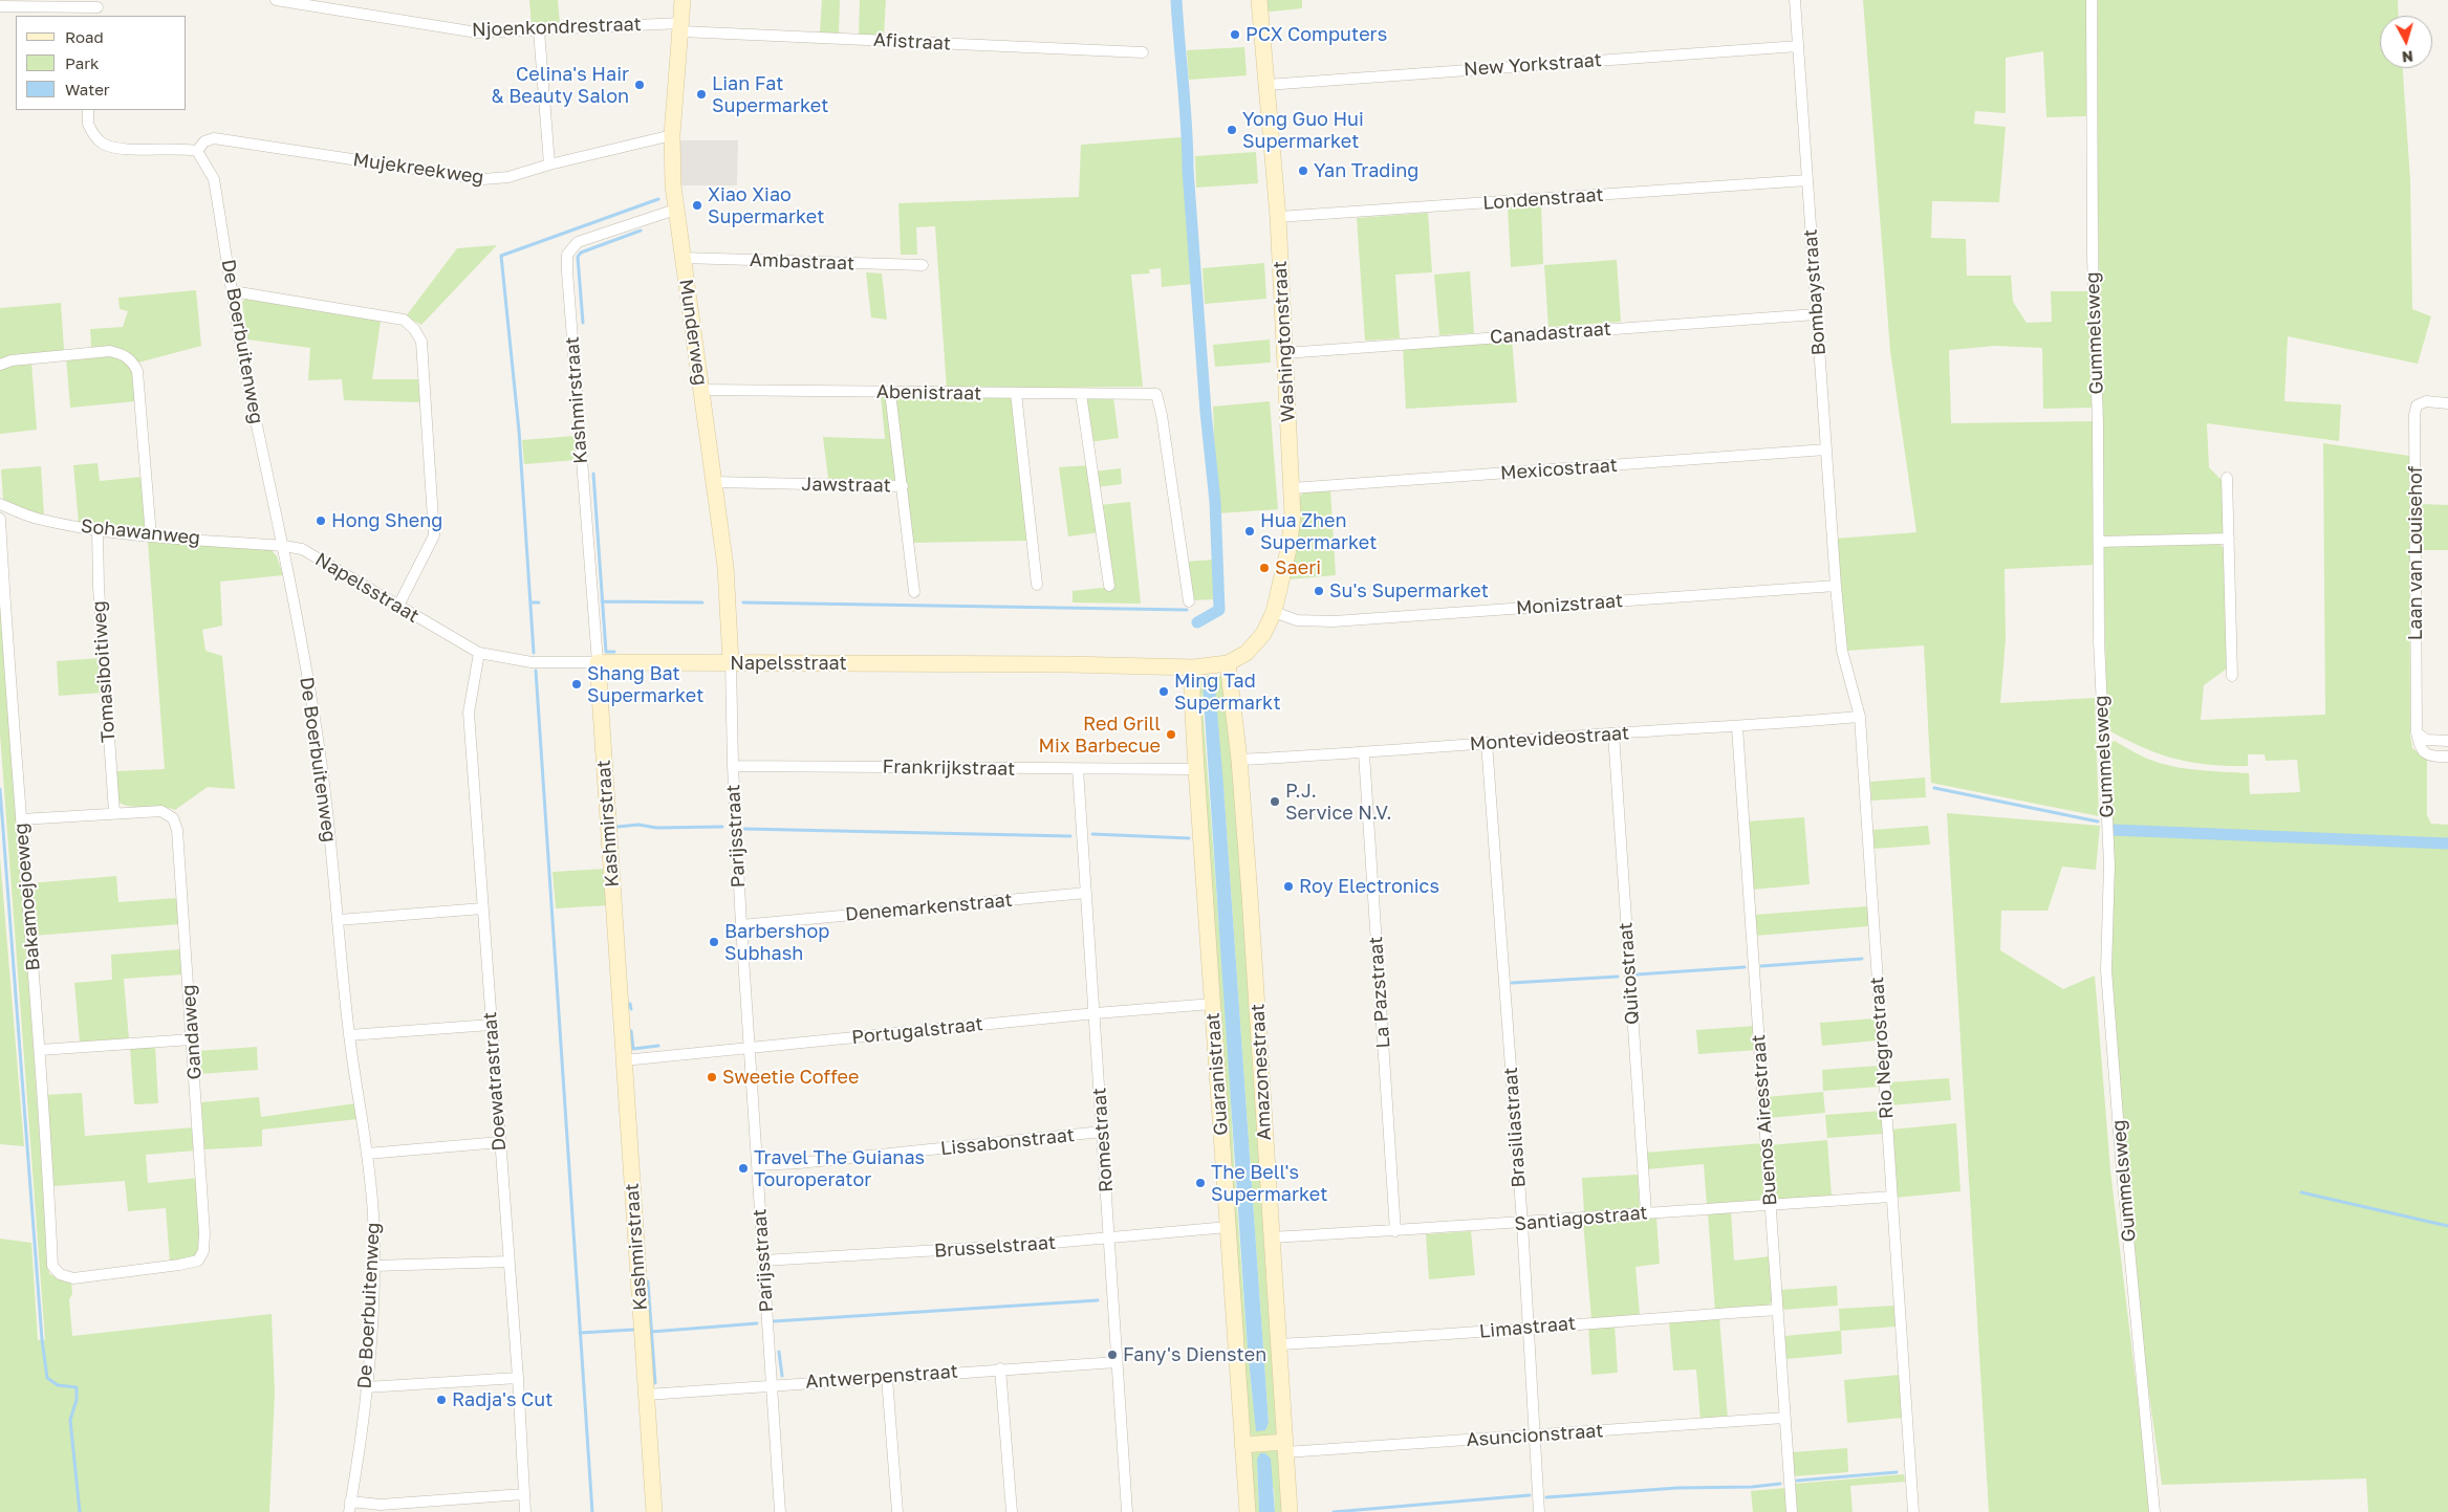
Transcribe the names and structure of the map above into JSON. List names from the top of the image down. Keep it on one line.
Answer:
{"streets":{"street":["Njoenkondrestraat","Afistraat","New Yorkstraat","Mujekreekweg","Londenstraat","Ambastraat","Bombaystraat","Munderweg","Canadastraat","Gummelsweg","De Boerbuitenweg","Washingtonstraat","Abenistraat","Kashmirstraat","Mexicostraat","Jawstraat","Sohawanweg","Laan van Louisehof","Napelsstraat","Monizstraat","Tomasiboitiweg","Montevideostraat","Frankrijkstraat","Parijsstraat","Bakamoejoeweg","Denemarkenstraat","Quitostraat","La Pazstraat","Portugalstraat","Gandaweg","Rio Negrostraat","Amazonestraat","Guaranistraat","Doewatrastraat","Buenos Airesstraat","Brasiliastraat","Romestraat","Lissabonstraat","Santiagostraat","Brusselstraat","Limastraat","Antwerpenstraat","Asuncionstraat"]},"crossings":[["Njoenkondrestraat","Afistraat"],["Njoenkondrestraat","Munderweg"],["Afistraat","Munderweg"],["New Yorkstraat","Bombaystraat"],["New Yorkstraat","Washingtonstraat"],["Mujekreekweg","Munderweg"],["Mujekreekweg","De Boerbuitenweg"],["Londenstraat","Bombaystraat"],["Londenstraat","Washingtonstraat"],["Ambastraat","Munderweg"],["Bombaystraat","Canadastraat"],["Bombaystraat","Mexicostraat"],["Bombaystraat","Monizstraat"],["Bombaystraat","Rio Negrostraat"],["Munderweg","Abenistraat"],["Munderweg","Kashmirstraat"],["Munderweg","Jawstraat"],["Munderweg","Napelsstraat"],["Munderweg","Parijsstraat"],["Canadastraat","Washingtonstraat"],["De Boerbuitenweg","Sohawanweg"],["De Boerbuitenweg","Napelsstraat"],["Washingtonstraat","Mexicostraat"],["Washingtonstraat","Napelsstraat"],["Washingtonstraat","Monizstraat"],["Washingtonstraat","Amazonestraat"],["Kashmirstraat","Napelsstraat"],["Kashmirstraat","Portugalstraat"],["Kashmirstraat","Antwerpenstraat"],["Sohawanweg","Napelsstraat"],["Sohawanweg","Tomasiboitiweg"],["Napelsstraat","Parijsstraat"],["Napelsstraat","Amazonestraat"],["Napelsstraat","Guaranistraat"],["Napelsstraat","Doewatrastraat"],["Monizstraat","Rio Negrostraat"],["Tomasiboitiweg","Gandaweg"],["Montevideostraat","Quitostraat"],["Montevideostraat","La Pazstraat"],["Montevideostraat","Rio Negrostraat"],["Montevideostraat","Amazonestraat"],["Montevideostraat","Buenos Airesstraat"],["Montevideostraat","Brasiliastraat"],["Frankrijkstraat","Parijsstraat"],["Frankrijkstraat","Guaranistraat"],["Frankrijkstraat","Romestraat"],["Parijsstraat","Denemarkenstraat"],["Parijsstraat","Portugalstraat"],["Parijsstraat","Lissabonstraat"],["Parijsstraat","Brusselstraat"],["Parijsstraat","Antwerpenstraat"],["Bakamoejoeweg","Gandaweg"],["Denemarkenstraat","Romestraat"],["Quitostraat","Santiagostraat"],["La Pazstraat","Santiagostraat"],["Portugalstraat","Guaranistraat"],["Portugalstraat","Romestraat"],["Rio Negrostraat","Santiagostraat"],["Amazonestraat","Santiagostraat"],["Amazonestraat","Limastraat"],["Amazonestraat","Asuncionstraat"],["Guaranistraat","Brusselstraat"],["Buenos Airesstraat","Santiagostraat"],["Buenos Airesstraat","Limastraat"],["Buenos Airesstraat","Asuncionstraat"],["Brasiliastraat","Santiagostraat"],["Brasiliastraat","Limastraat"],["Brasiliastraat","Asuncionstraat"],["Romestraat","Lissabonstraat"],["Romestraat","Brusselstraat"],["Romestraat","Antwerpenstraat"]],"places":["PCX Computers","Celina's Hair & Beauty Salon","Lian Fat Supermarket","Yong Guo Hui Supermarket","Yan Trading","Xiao Xiao Supermarket","Hong Sheng","Hua Zhen Supermarket","Saeri","Su's Supermarket","Shang Bat Supermarket","Ming Tad Supermarkt","Red Grill Mix Barbecue","P.J. Service N.V.","Roy Electronics","Barbershop Subhash","Sweetie Coffee","Travel The Guianas Touroperator","The Bell's Supermarket","Fany's Diensten","Radja's Cut"],"legend":["Road","Park","Water"],"north":"bottom"}
